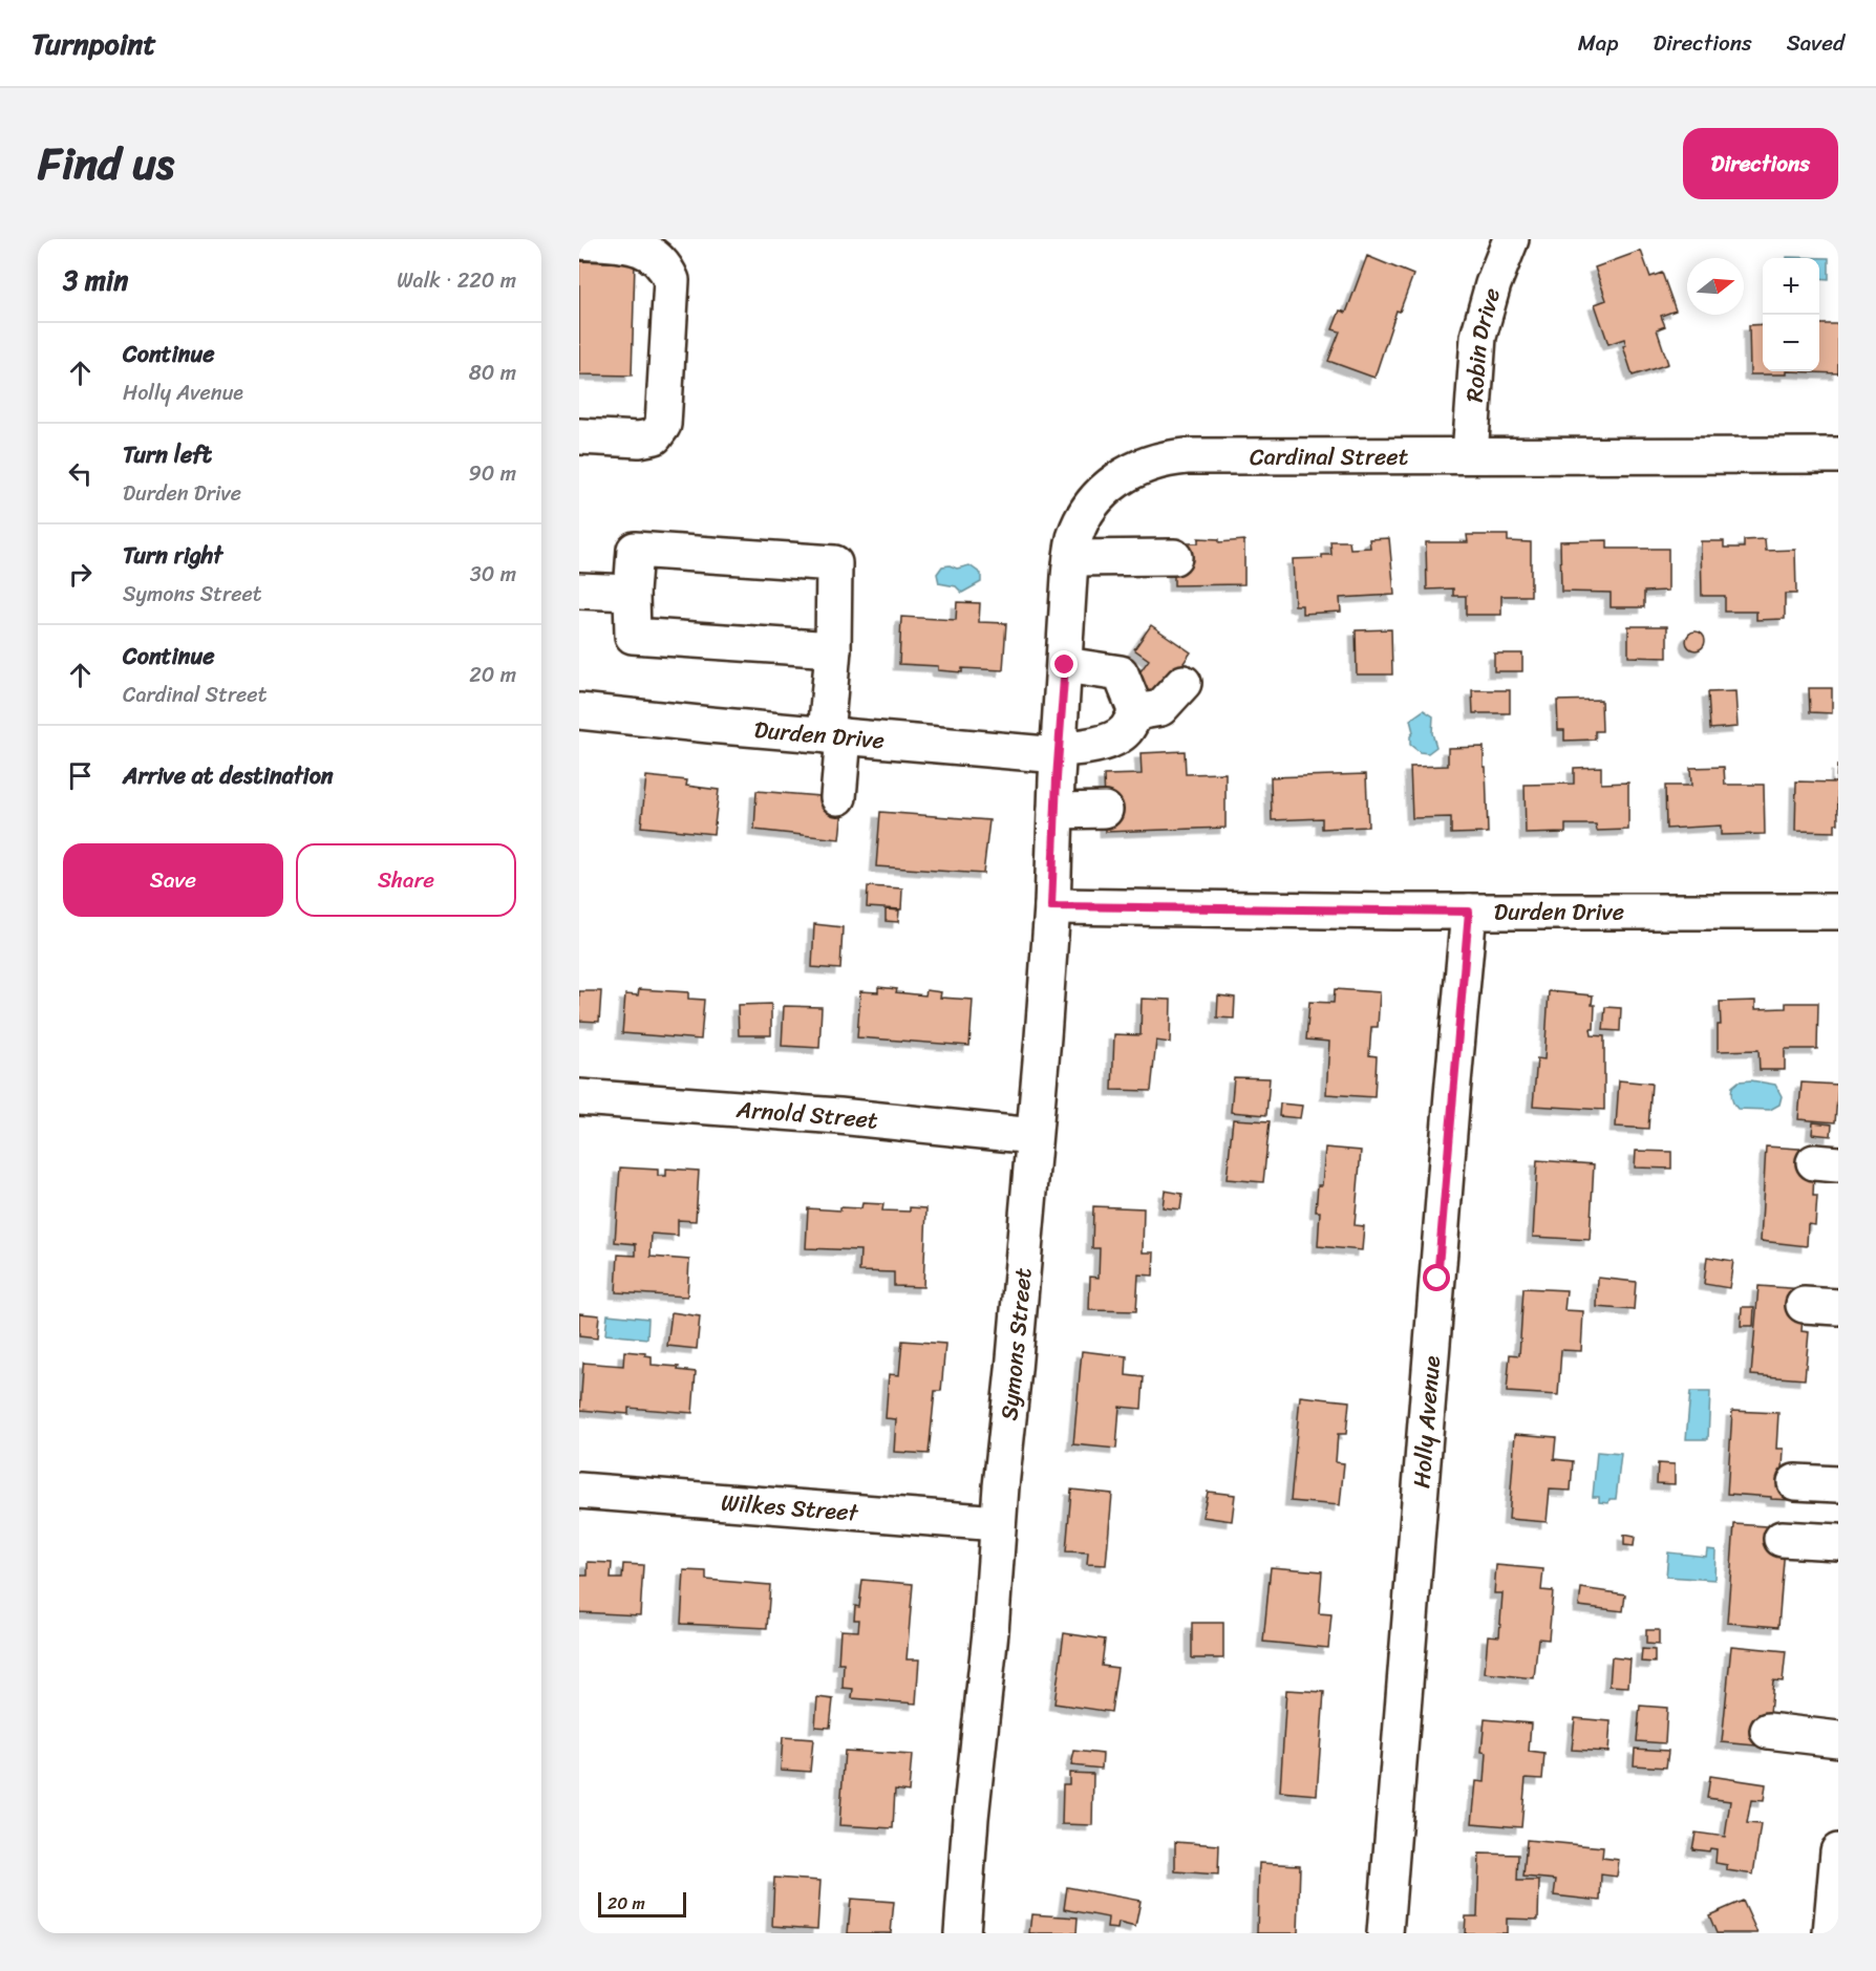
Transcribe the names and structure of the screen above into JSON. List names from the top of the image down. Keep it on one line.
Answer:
{"streets":{"street":["Robin Drive","Cardinal Street","Durden Drive","Arnold Street","Symons Street","Holly Avenue","Wilkes Street"]},"crossings":[["Robin Drive","Cardinal Street"],["Cardinal Street","Durden Drive"],["Cardinal Street","Symons Street"],["Durden Drive","Symons Street"],["Durden Drive","Holly Avenue"],["Arnold Street","Symons Street"],["Symons Street","Wilkes Street"]],"scale_bar":"20 m","north":"right","page":{"header":"Turnpoint","nav":["Map","Directions","Saved"],"title":"Find us","buttons":["Directions",["Save","Share"]],"heading":["3 min","Walk · 220 m"],"map_buttons":["+","−"],"list":[["Continue","Holly Avenue","80 m"],["Turn left","Durden Drive","90 m"],["Turn right","Symons Street","30 m"],["Continue","Cardinal Street","20 m"],"Arrive at destination"],"scale":"20 m"}}
